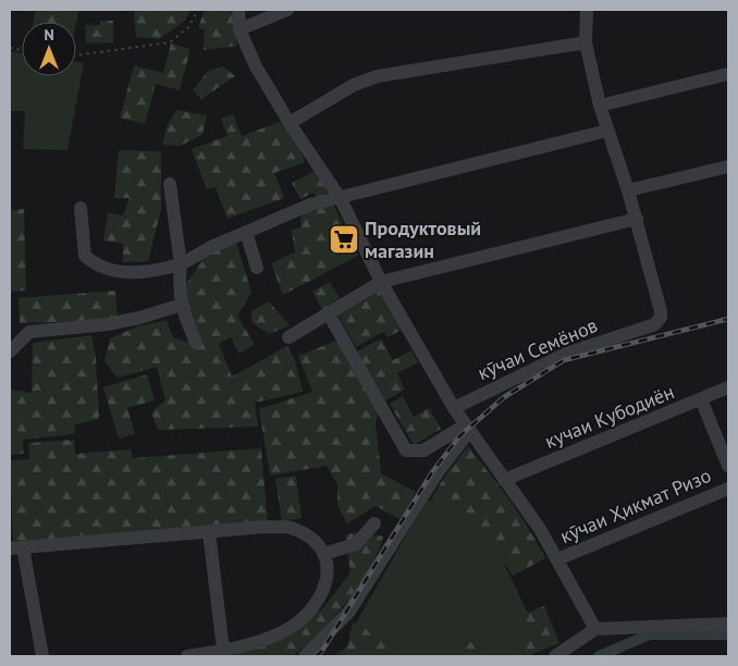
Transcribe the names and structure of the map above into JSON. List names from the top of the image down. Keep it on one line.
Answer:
{"streets":{"street":["кӯчаи Семёнов","кучаи Кубодиён","кӯчаи Ҳикмат Ризо"]},"places":{"supermarket":["Продуктовый магазин"]},"north":"top"}
